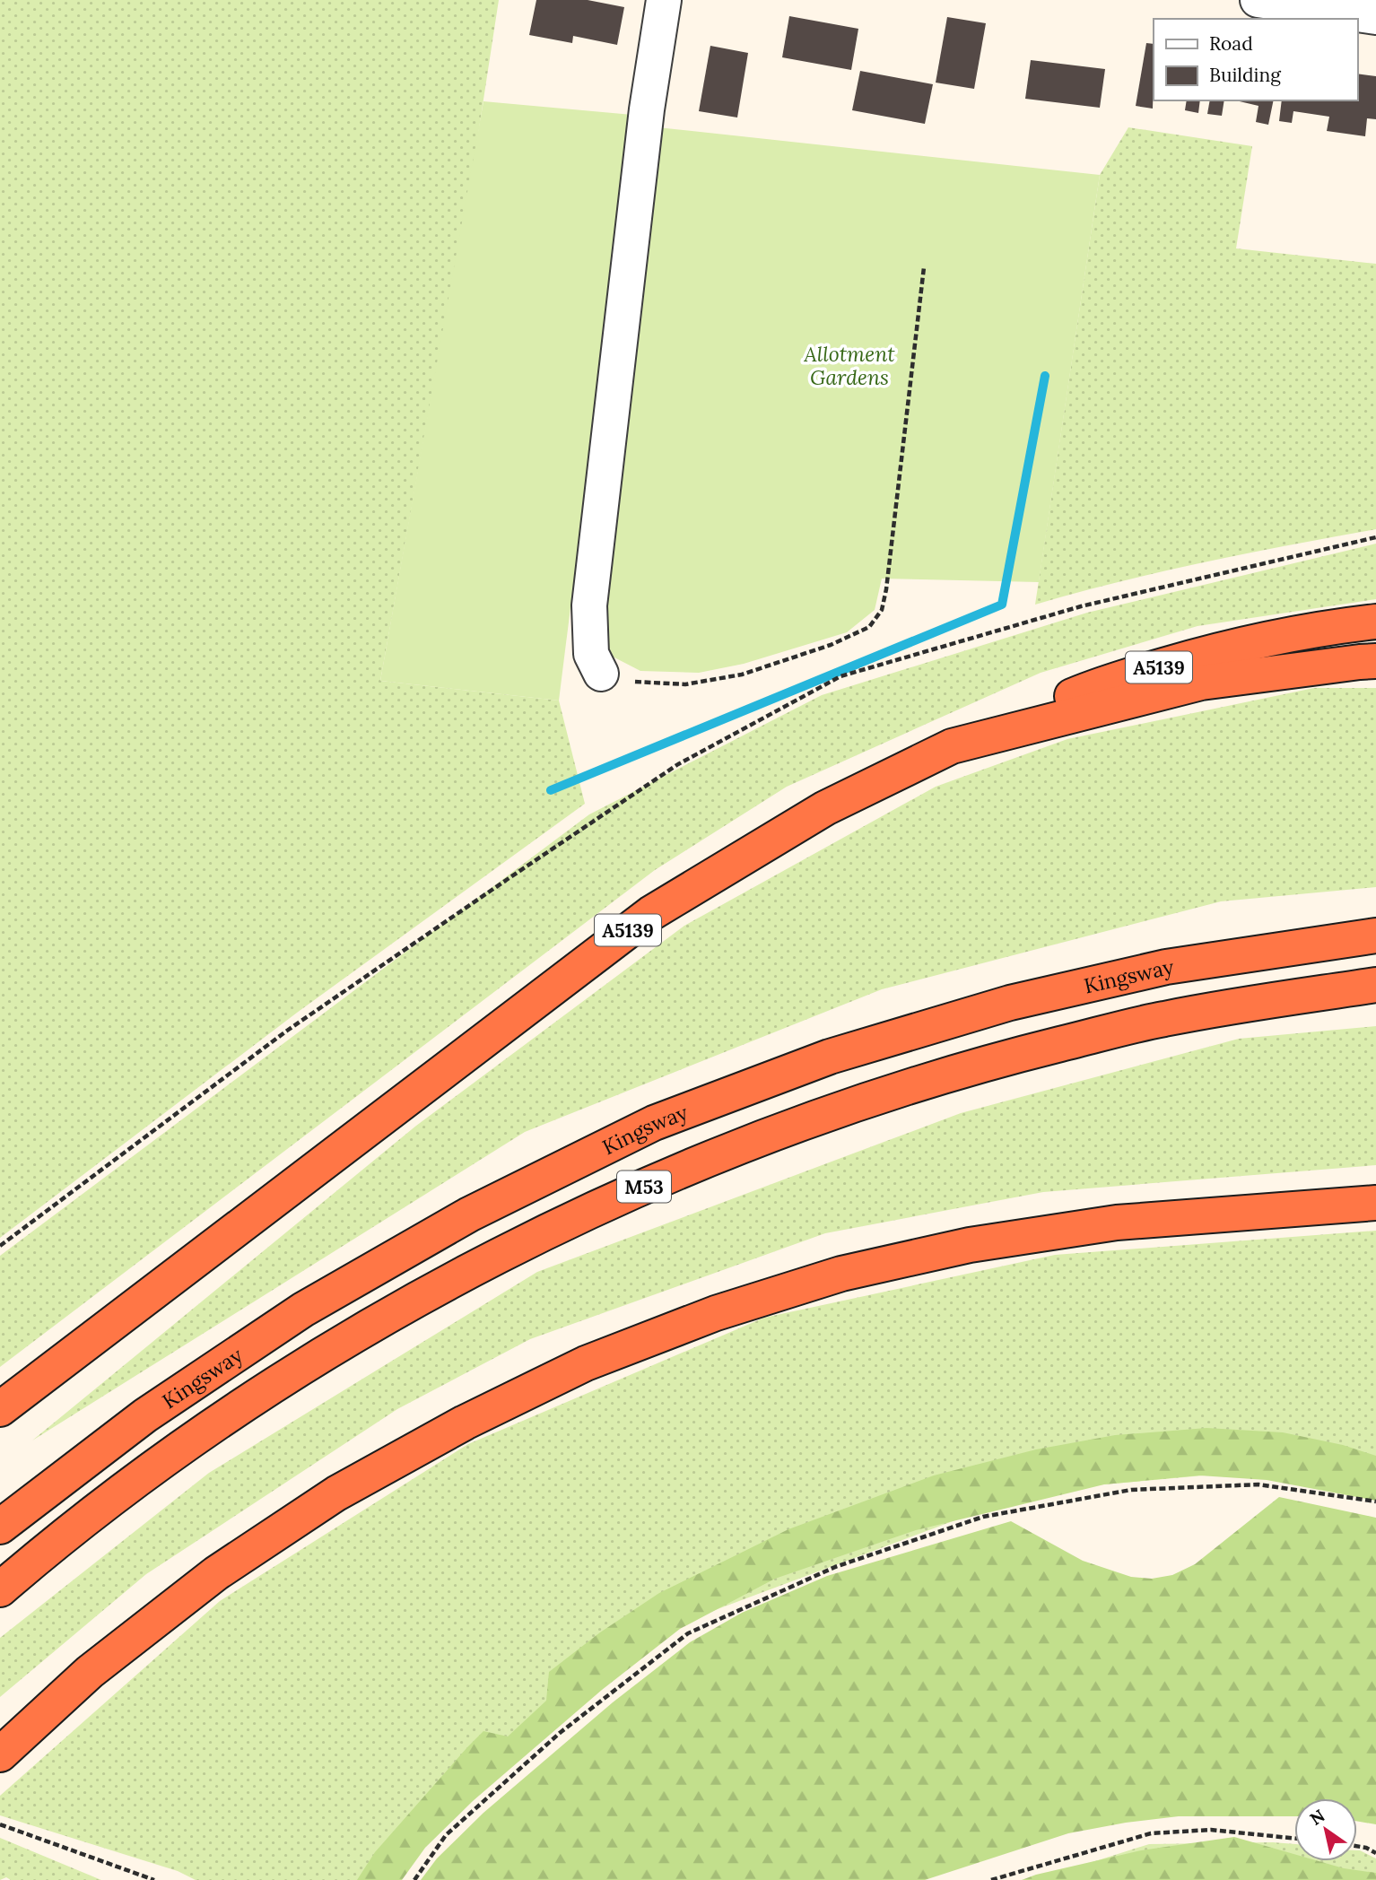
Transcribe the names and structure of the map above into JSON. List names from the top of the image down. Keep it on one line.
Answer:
{"streets":{"highway":["A5139","Kingsway","M53"]},"parks":["Allotment Gardens"],"legend":["Road","Building"],"north":"top left"}
